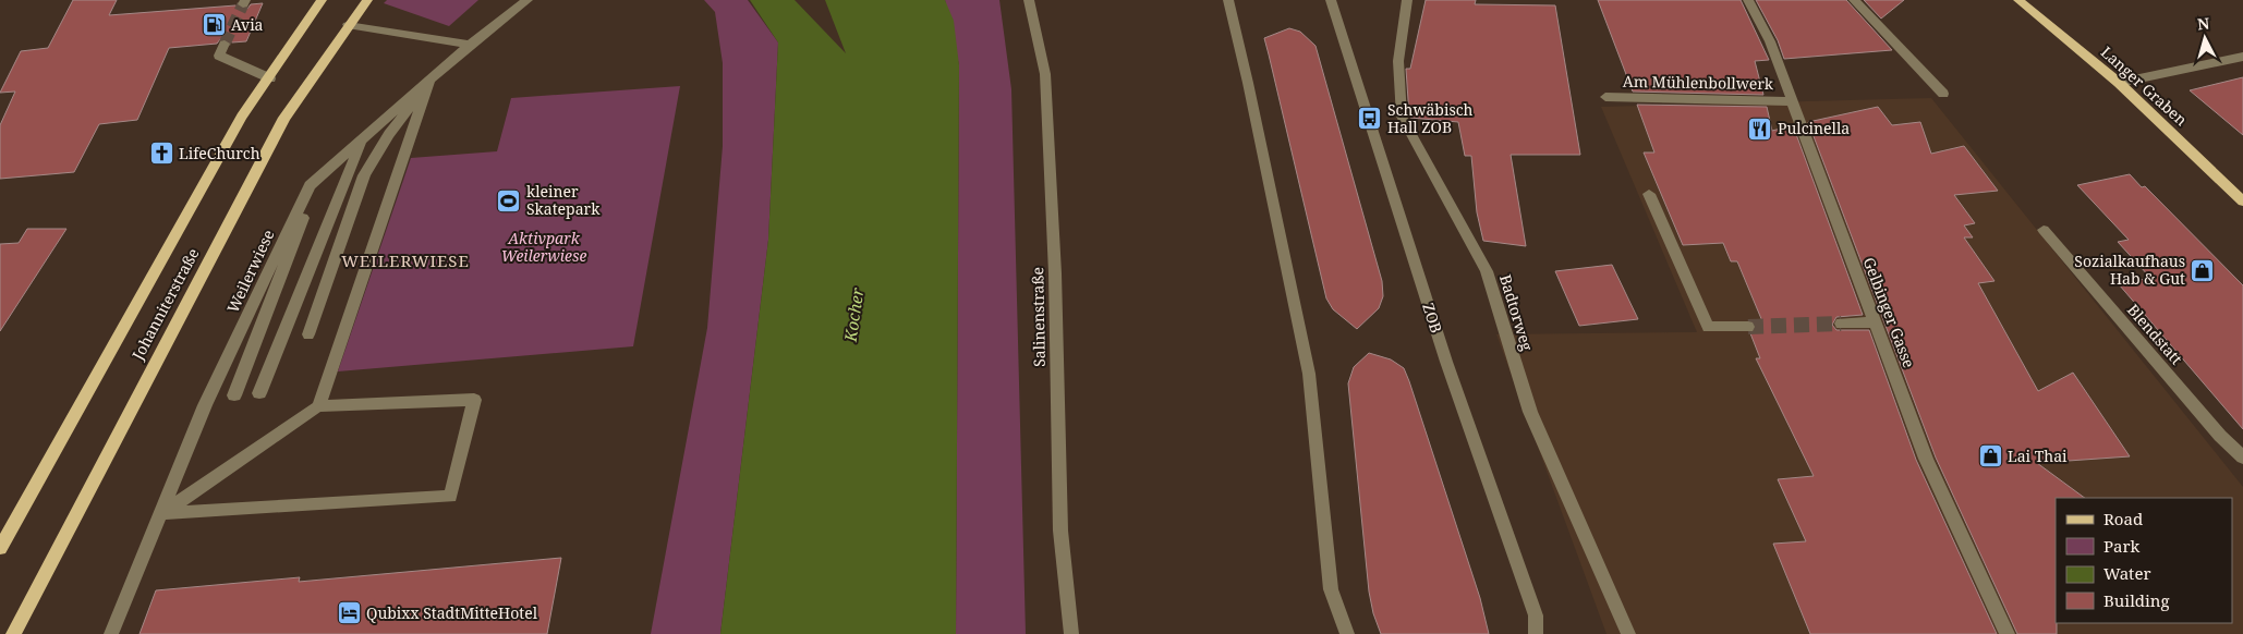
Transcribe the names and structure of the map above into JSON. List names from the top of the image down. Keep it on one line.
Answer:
{"streets":{"main road":["Langer Graben","Johanniterstraße"],"street":["Am Mühlenbollwerk","Weilerwiese","Badtorweg","Gelbinger Gasse","Salinenstraße","ZOB","Blendstatt"]},"crossings":[["Am Mühlenbollwerk","Gelbinger Gasse"]],"districts":["WEILERWIESE"],"water":["Kocher"],"parks":["Aktivpark Weilerwiese"],"places":{"fuel station":["Avia"],"bus stop":["Schwäbisch Hall ZOB"],"restaurant":["Pulcinella"],"church":["LifeChurch"],"sports":["kleiner Skatepark"],"shop":["Sozialkaufhaus Hab & Gut","Lai Thai"],"hotel":["Qubixx StadtMitteHotel"]},"legend":["Road","Park","Water","Building"],"north":"top"}
